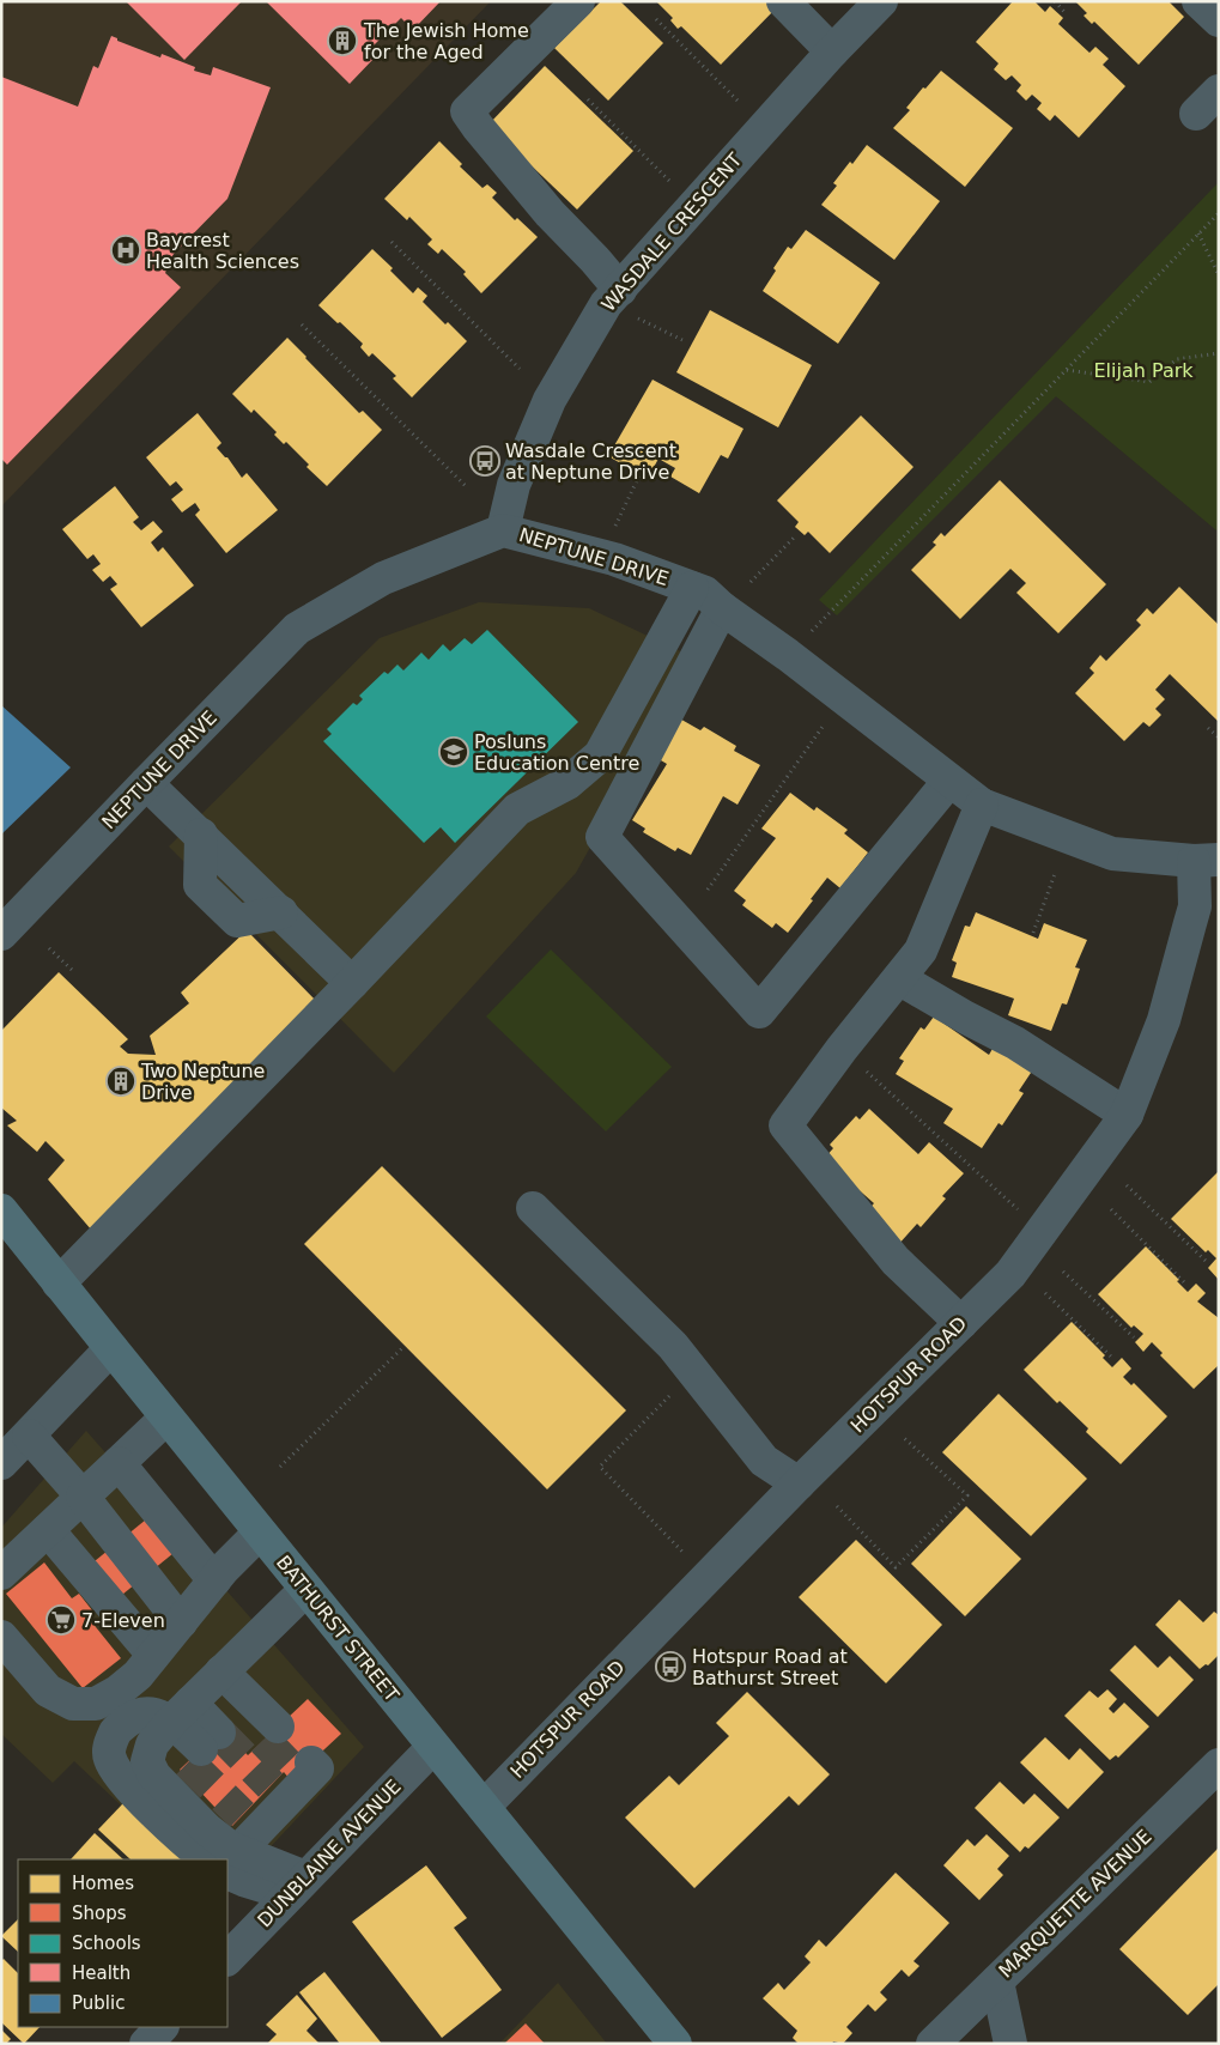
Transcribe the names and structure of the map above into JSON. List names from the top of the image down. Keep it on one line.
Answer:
{"streets":{"main road":["BATHURST STREET"],"street":["WASDALE CRESCENT","NEPTUNE DRIVE","HOTSPUR ROAD","DUNBLAINE AVENUE","MARQUETTE AVENUE"]},"crossings":[["WASDALE CRESCENT","NEPTUNE DRIVE"],["NEPTUNE DRIVE","HOTSPUR ROAD"],["HOTSPUR ROAD","BATHURST STREET"],["BATHURST STREET","DUNBLAINE AVENUE"]],"parks":["Elijah Park"],"places":{"building":["The Jewish Home for the Aged","Two Neptune Drive"],"hospital":["Baycrest Health Sciences"],"bus stop":["Wasdale Crescent at Neptune Drive","Hotspur Road at Bathurst Street"],"school or university":["Posluns Education Centre"],"supermarket":["7-Eleven"]},"legend":["Homes","Shops","Schools","Health","Public"]}
